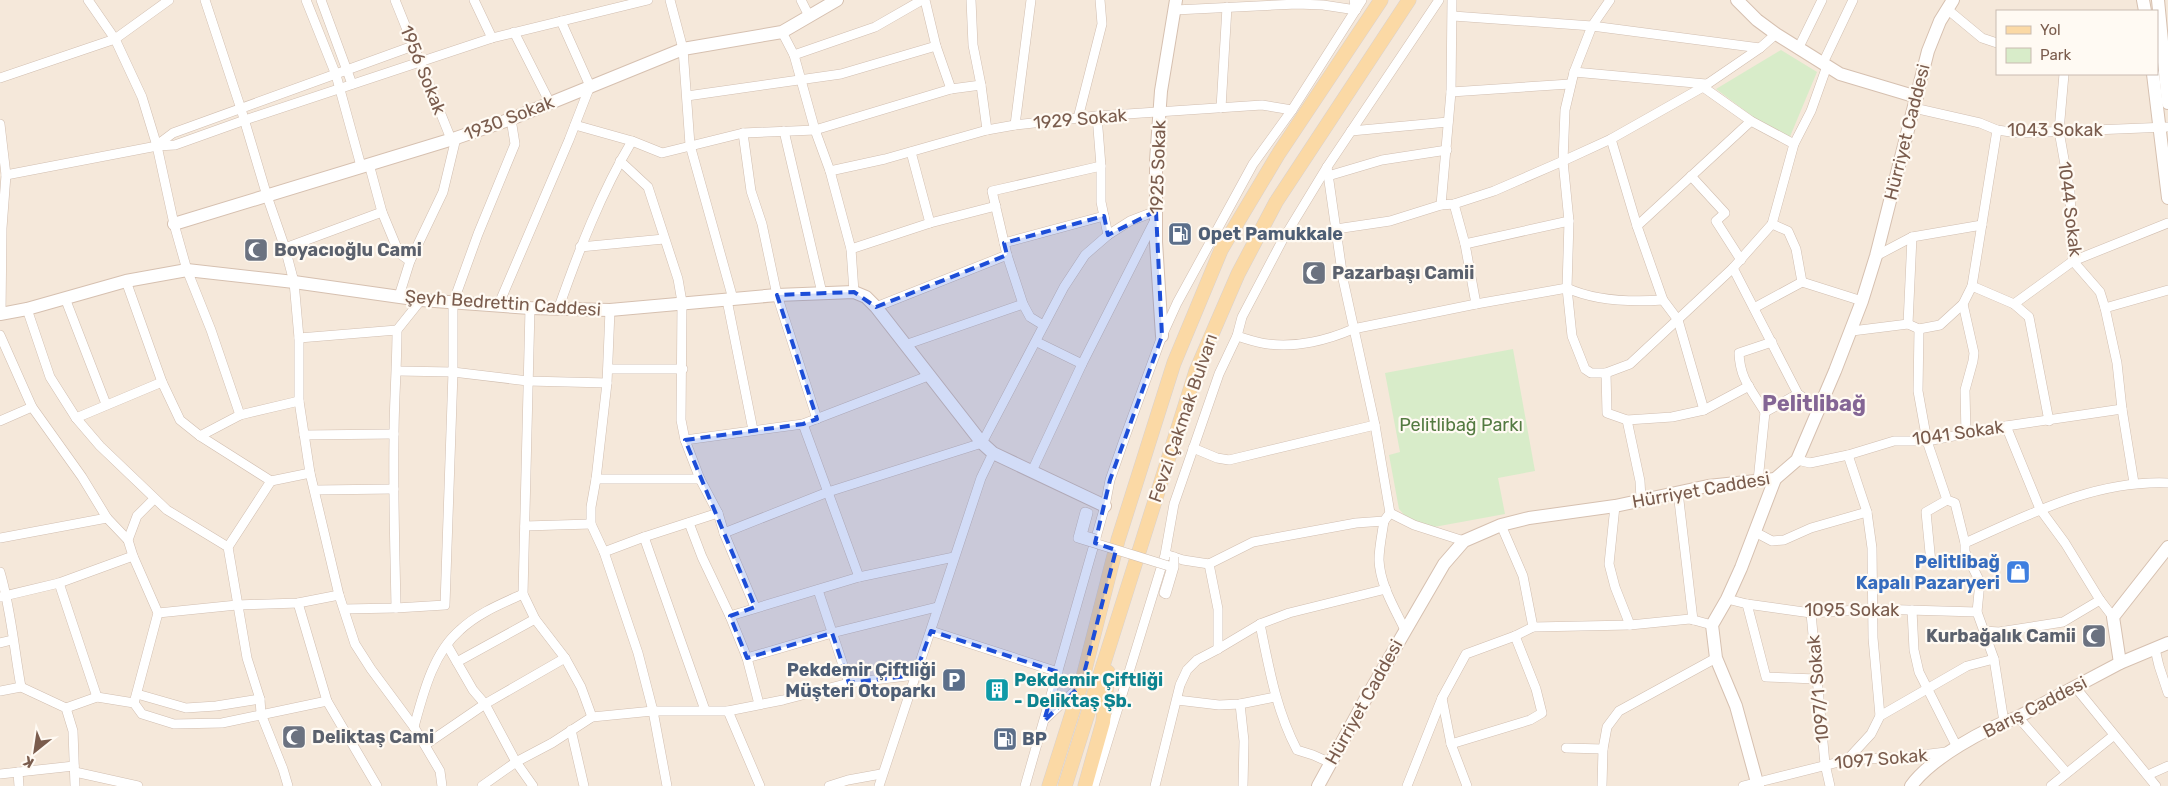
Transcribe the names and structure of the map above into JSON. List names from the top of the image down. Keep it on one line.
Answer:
{"streets":{"main road":["Fevzi Çakmak Bulvarı"],"street":["1956 Sokak","1930 Sokak","1929 Sokak","1043 Sokak","Hürriyet Caddesi","1925 Sokak","1044 Sokak","Şeyh Bedrettin Caddesi","1041 Sokak","1095 Sokak","1097/1 Sokak","Barış Caddesi","1097 Sokak"]},"crossings":[["1956 Sokak","1930 Sokak"],["1929 Sokak","1925 Sokak"],["1043 Sokak","Hürriyet Caddesi"],["1043 Sokak","1044 Sokak"],["Hürriyet Caddesi","1041 Sokak"],["1044 Sokak","1041 Sokak"],["1095 Sokak","1097/1 Sokak"],["1097/1 Sokak","1097 Sokak"],["Barış Caddesi","1097 Sokak"]],"districts":["Pelitlibağ"],"parks":["Pelitlibağ Parkı"],"places":{"fuel station":["Opet Pamukkale","BP"],"mosque":["Boyacıoğlu Cami","Pazarbaşı Camii","Kurbağalık Camii","Deliktaş Cami"],"shop":["Pelitlibağ Kapalı Pazaryeri"],"parking":["Pekdemir Çiftliği Müşteri Otoparkı"],"building":["Pekdemir Çiftliği - Deliktaş Şb."]},"legend":["Yol","Park"],"north":"bottom left"}
